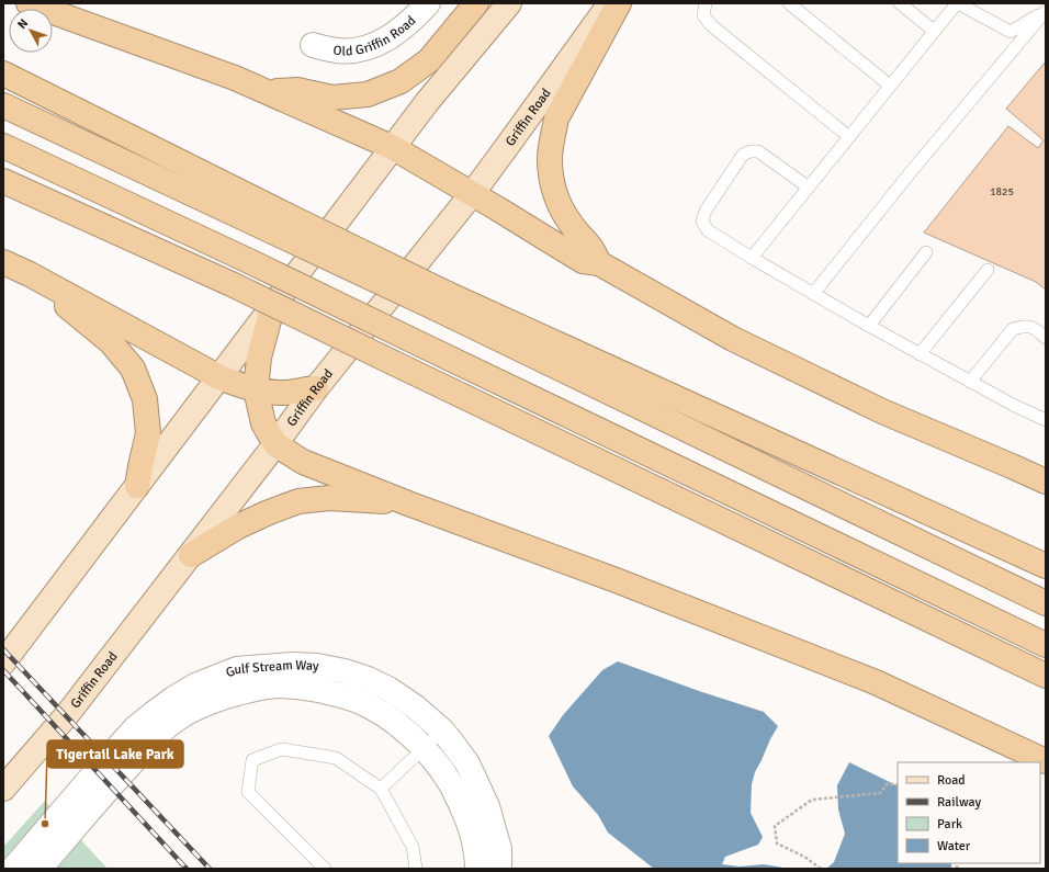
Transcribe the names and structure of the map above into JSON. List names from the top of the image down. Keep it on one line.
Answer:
{"streets":{"main road":["Griffin Road"],"street":["Old Griffin Road","Gulf Stream Way"]},"places":["Tigertail Lake Park"],"house_numbers":["1825"],"legend":["Road","Railway","Park","Water"],"north":"top left"}
